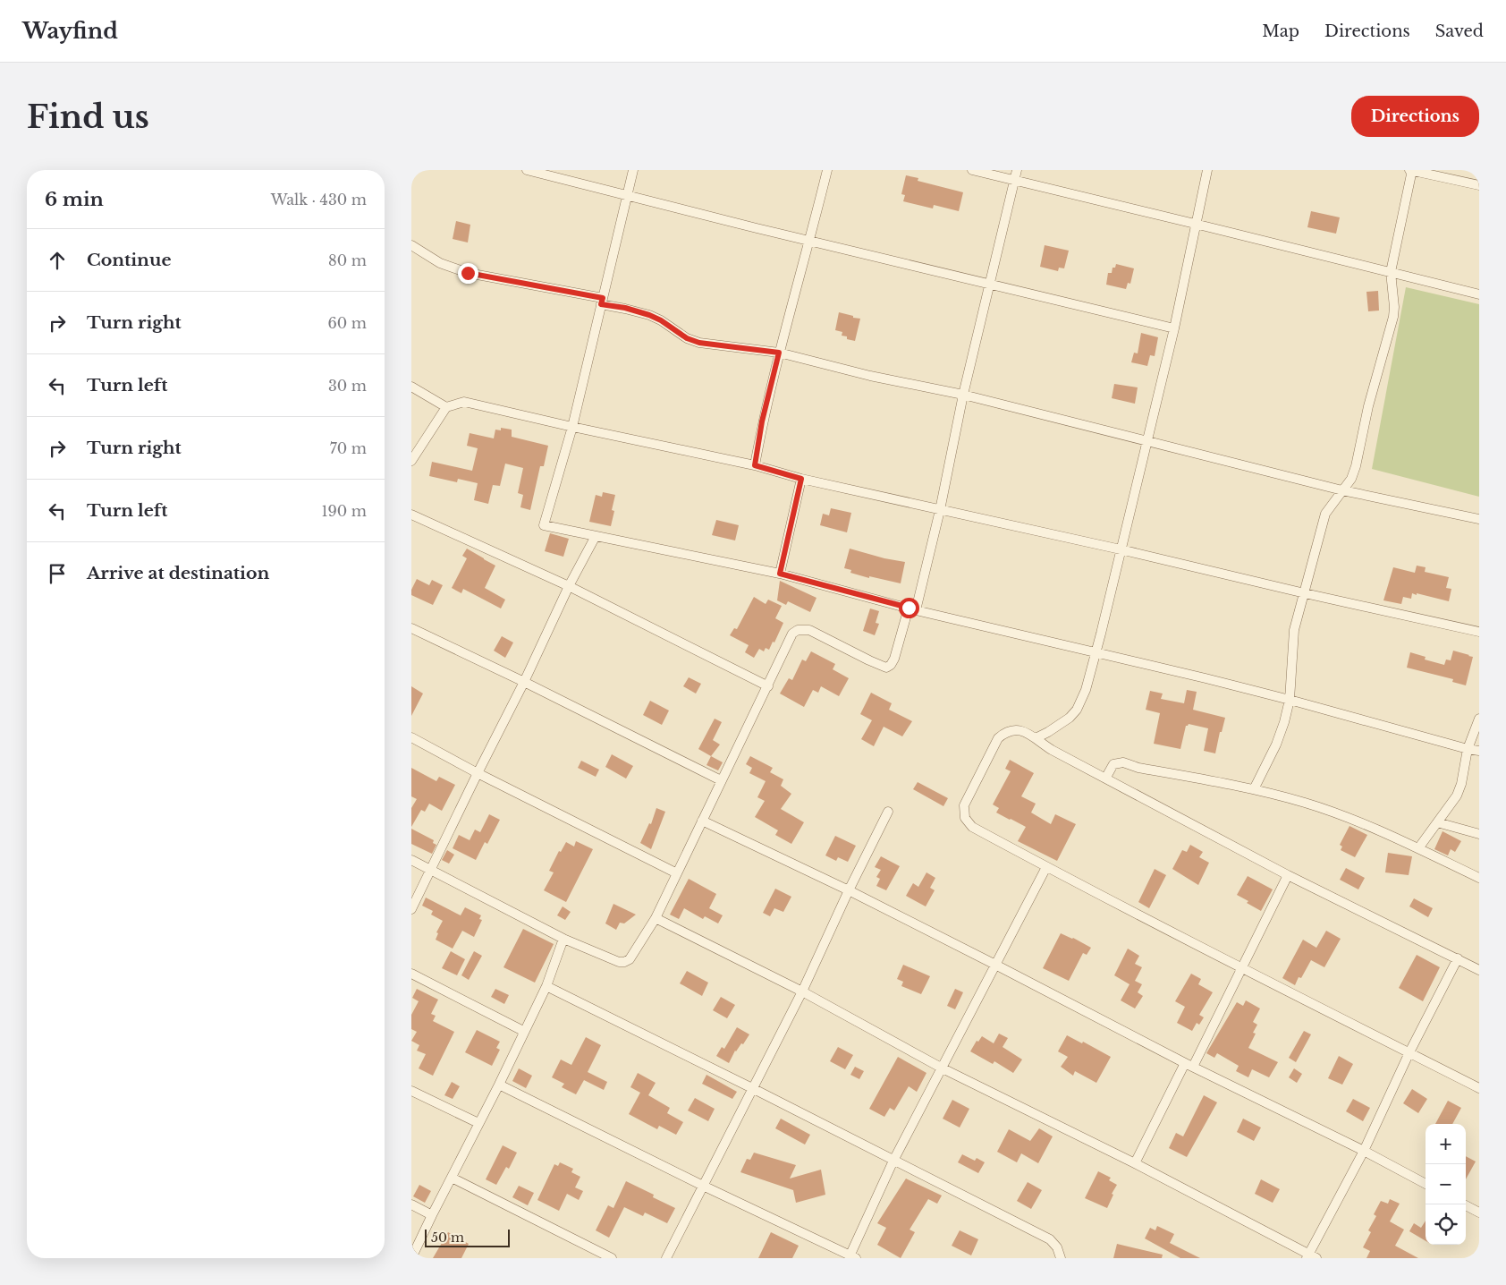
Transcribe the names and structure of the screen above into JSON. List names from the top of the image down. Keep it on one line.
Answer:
{"scale_bar":"50 m","page":{"header":"Wayfind","nav":["Map","Directions","Saved"],"buttons":"Directions","title":"Find us","heading":["6 min","Walk · 430 m"],"list":[["Continue","80 m"],["Turn right","60 m"],["Turn left","30 m"],["Turn right","70 m"],["Turn left","190 m"],"Arrive at destination"],"map_buttons":["+","−"],"scale":"50 m"}}
